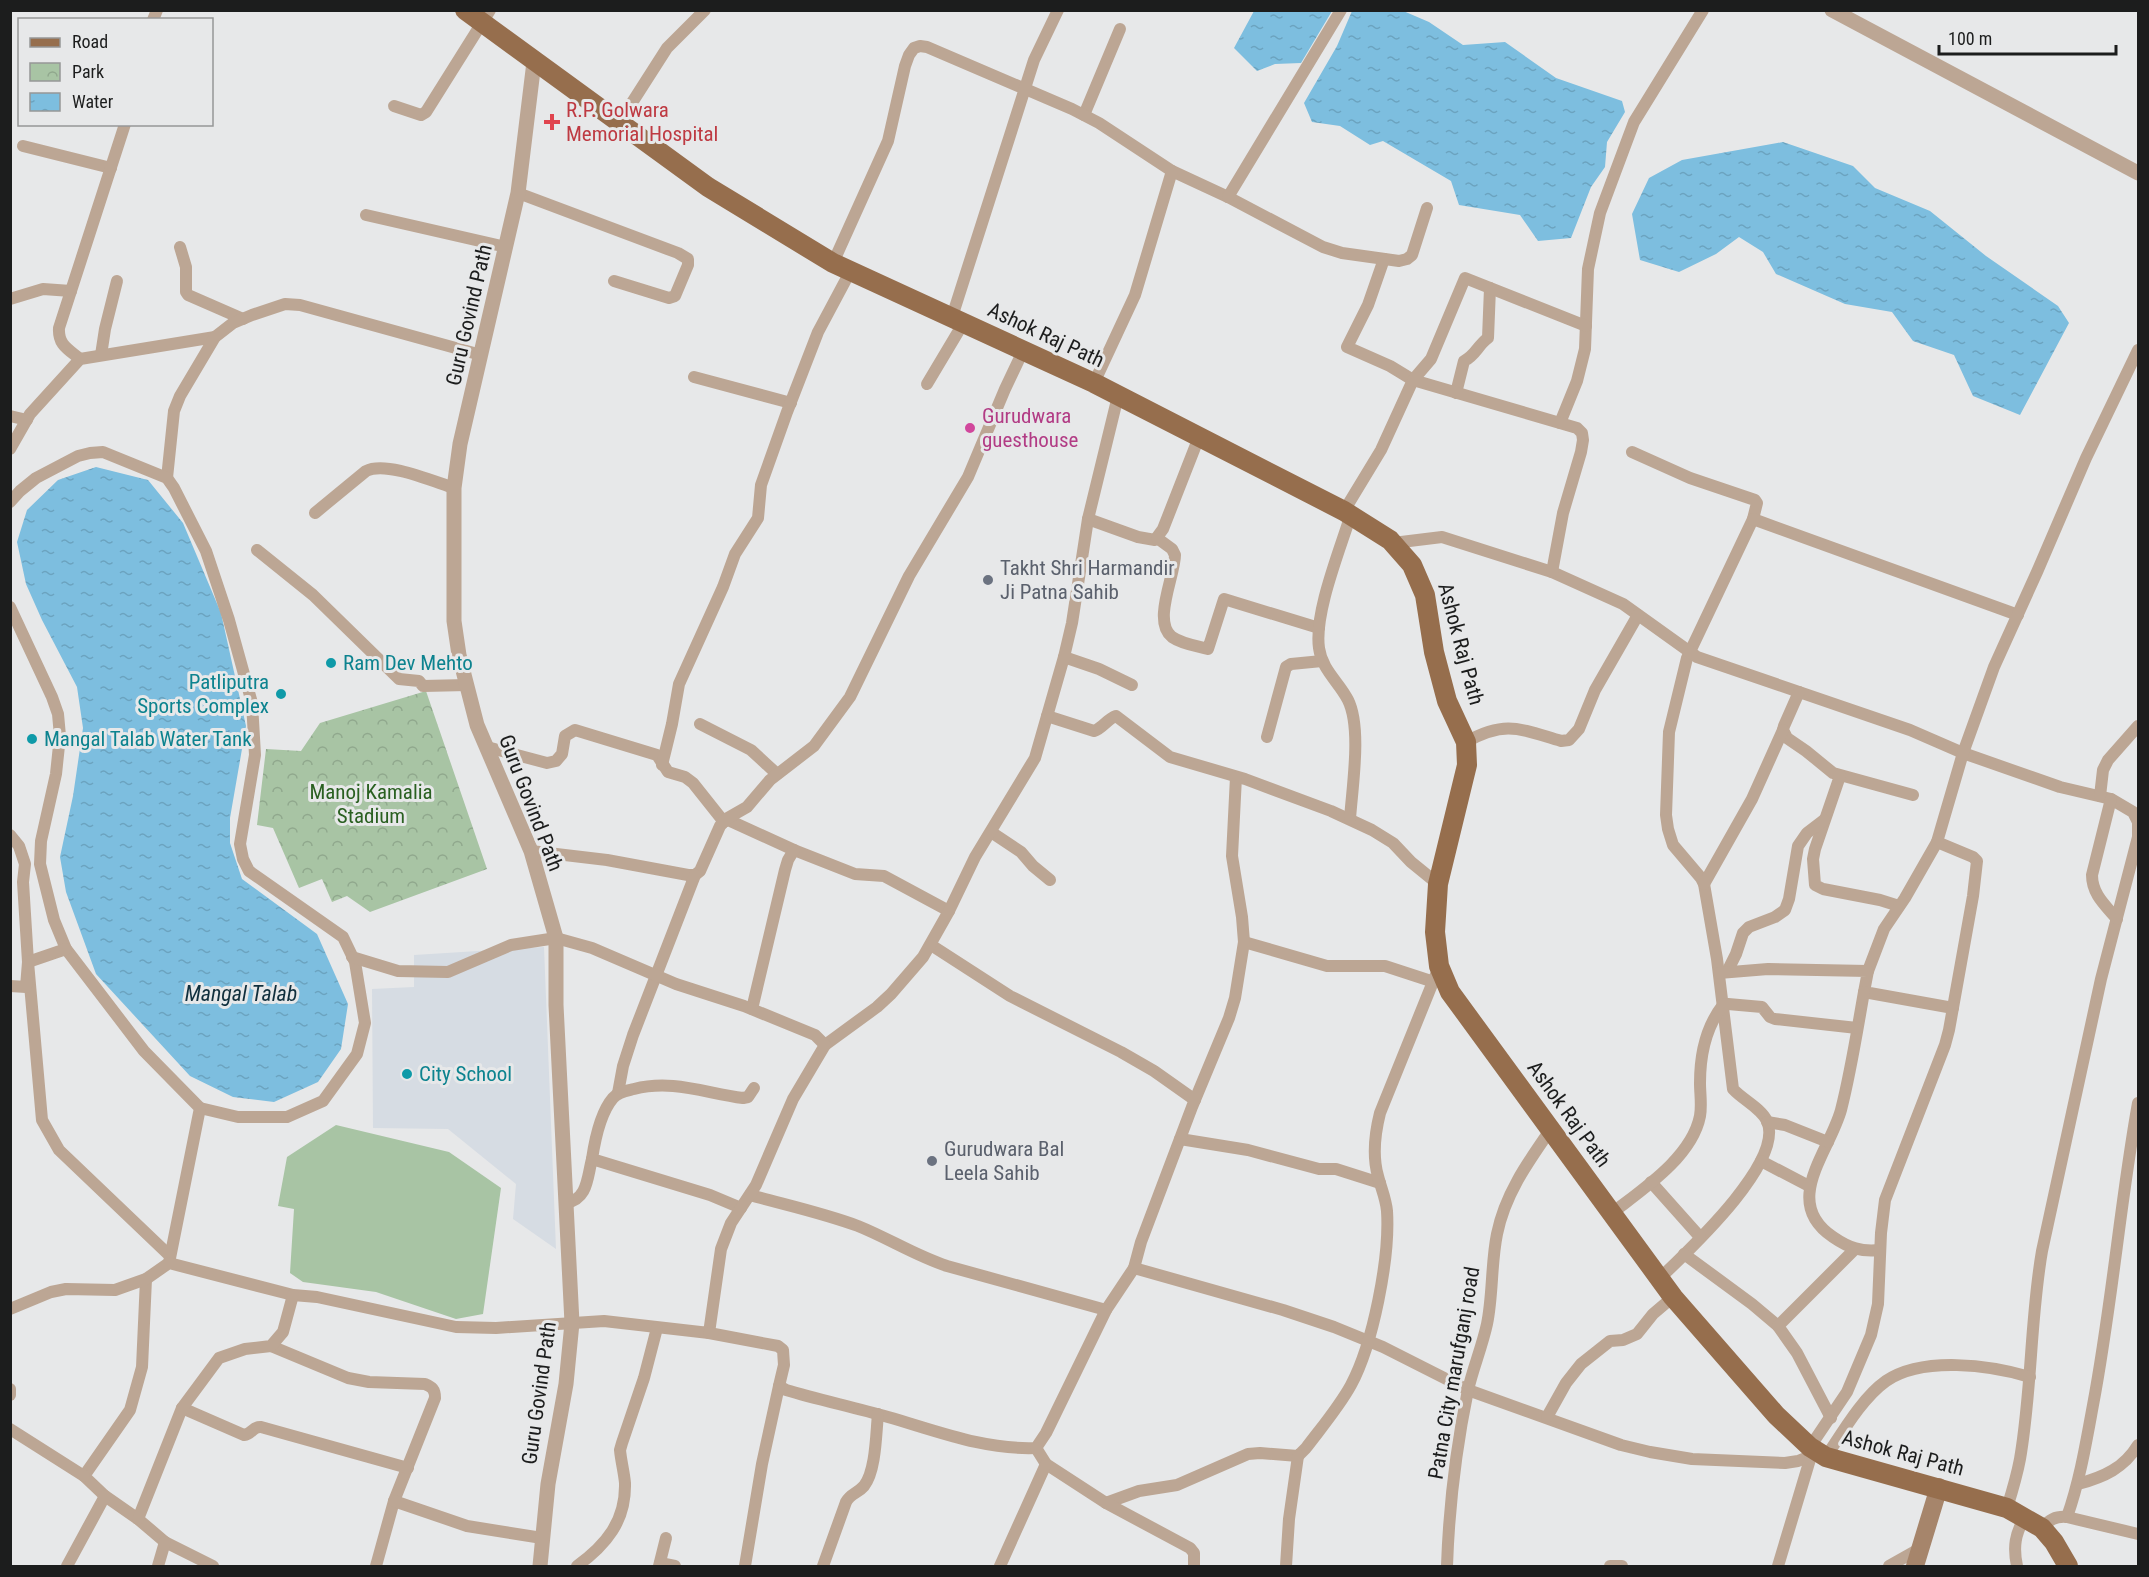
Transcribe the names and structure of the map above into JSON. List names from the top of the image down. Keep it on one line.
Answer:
{"streets":{"main road":["Ashok Raj Path"],"street":["Guru Govind Path","Patna City marufganj road"]},"crossings":[["Guru Govind Path","Ashok Raj Path"],["Ashok Raj Path","Patna City marufganj road"]],"water":["Mangal Talab"],"parks":["Manoj Kamalia Stadium"],"places":{"health":["R.P. Golwara Memorial Hospital"],"other":["Gurudwara guesthouse","Takht Shri Harmandir Ji Patna Sahib","Ram Dev Mehto","Patliputra Sports Complex","Mangal Talab Water Tank","City School","Gurudwara Bal Leela Sahib"]},"legend":["Road","Park","Water"],"scale_bar":"100 m"}
